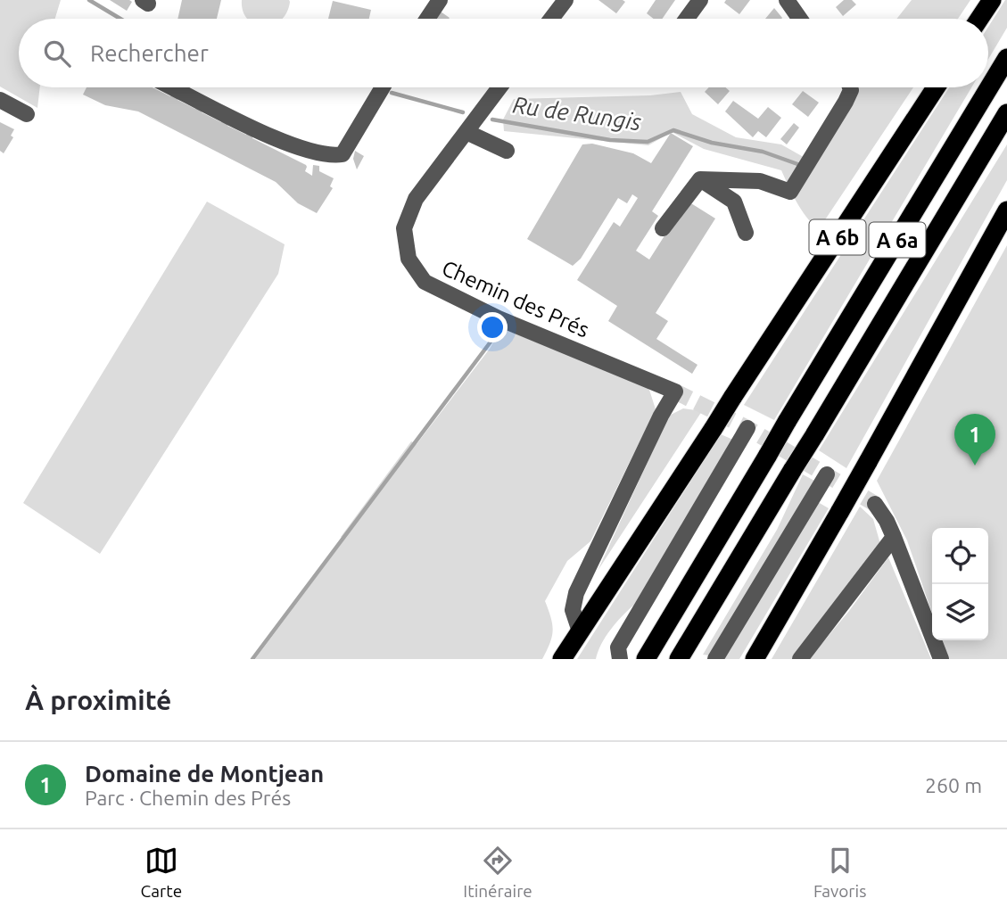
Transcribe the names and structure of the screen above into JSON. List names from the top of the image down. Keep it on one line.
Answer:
{"streets":{"highway":["A 6b","A 6a"],"street":["Chemin des Prés"]},"crossings":[["A 6b","Chemin des Prés"]],"water":["Ru de Rungis"],"page":{"search":"Rechercher","pins":"1","heading":"À proximité","list":[{"mark":"1","name":"Domaine de Montjean","note":"Parc · Chemin des Prés","value":"260 m"}],"nav":["Carte","Itinéraire","Favoris"]}}
